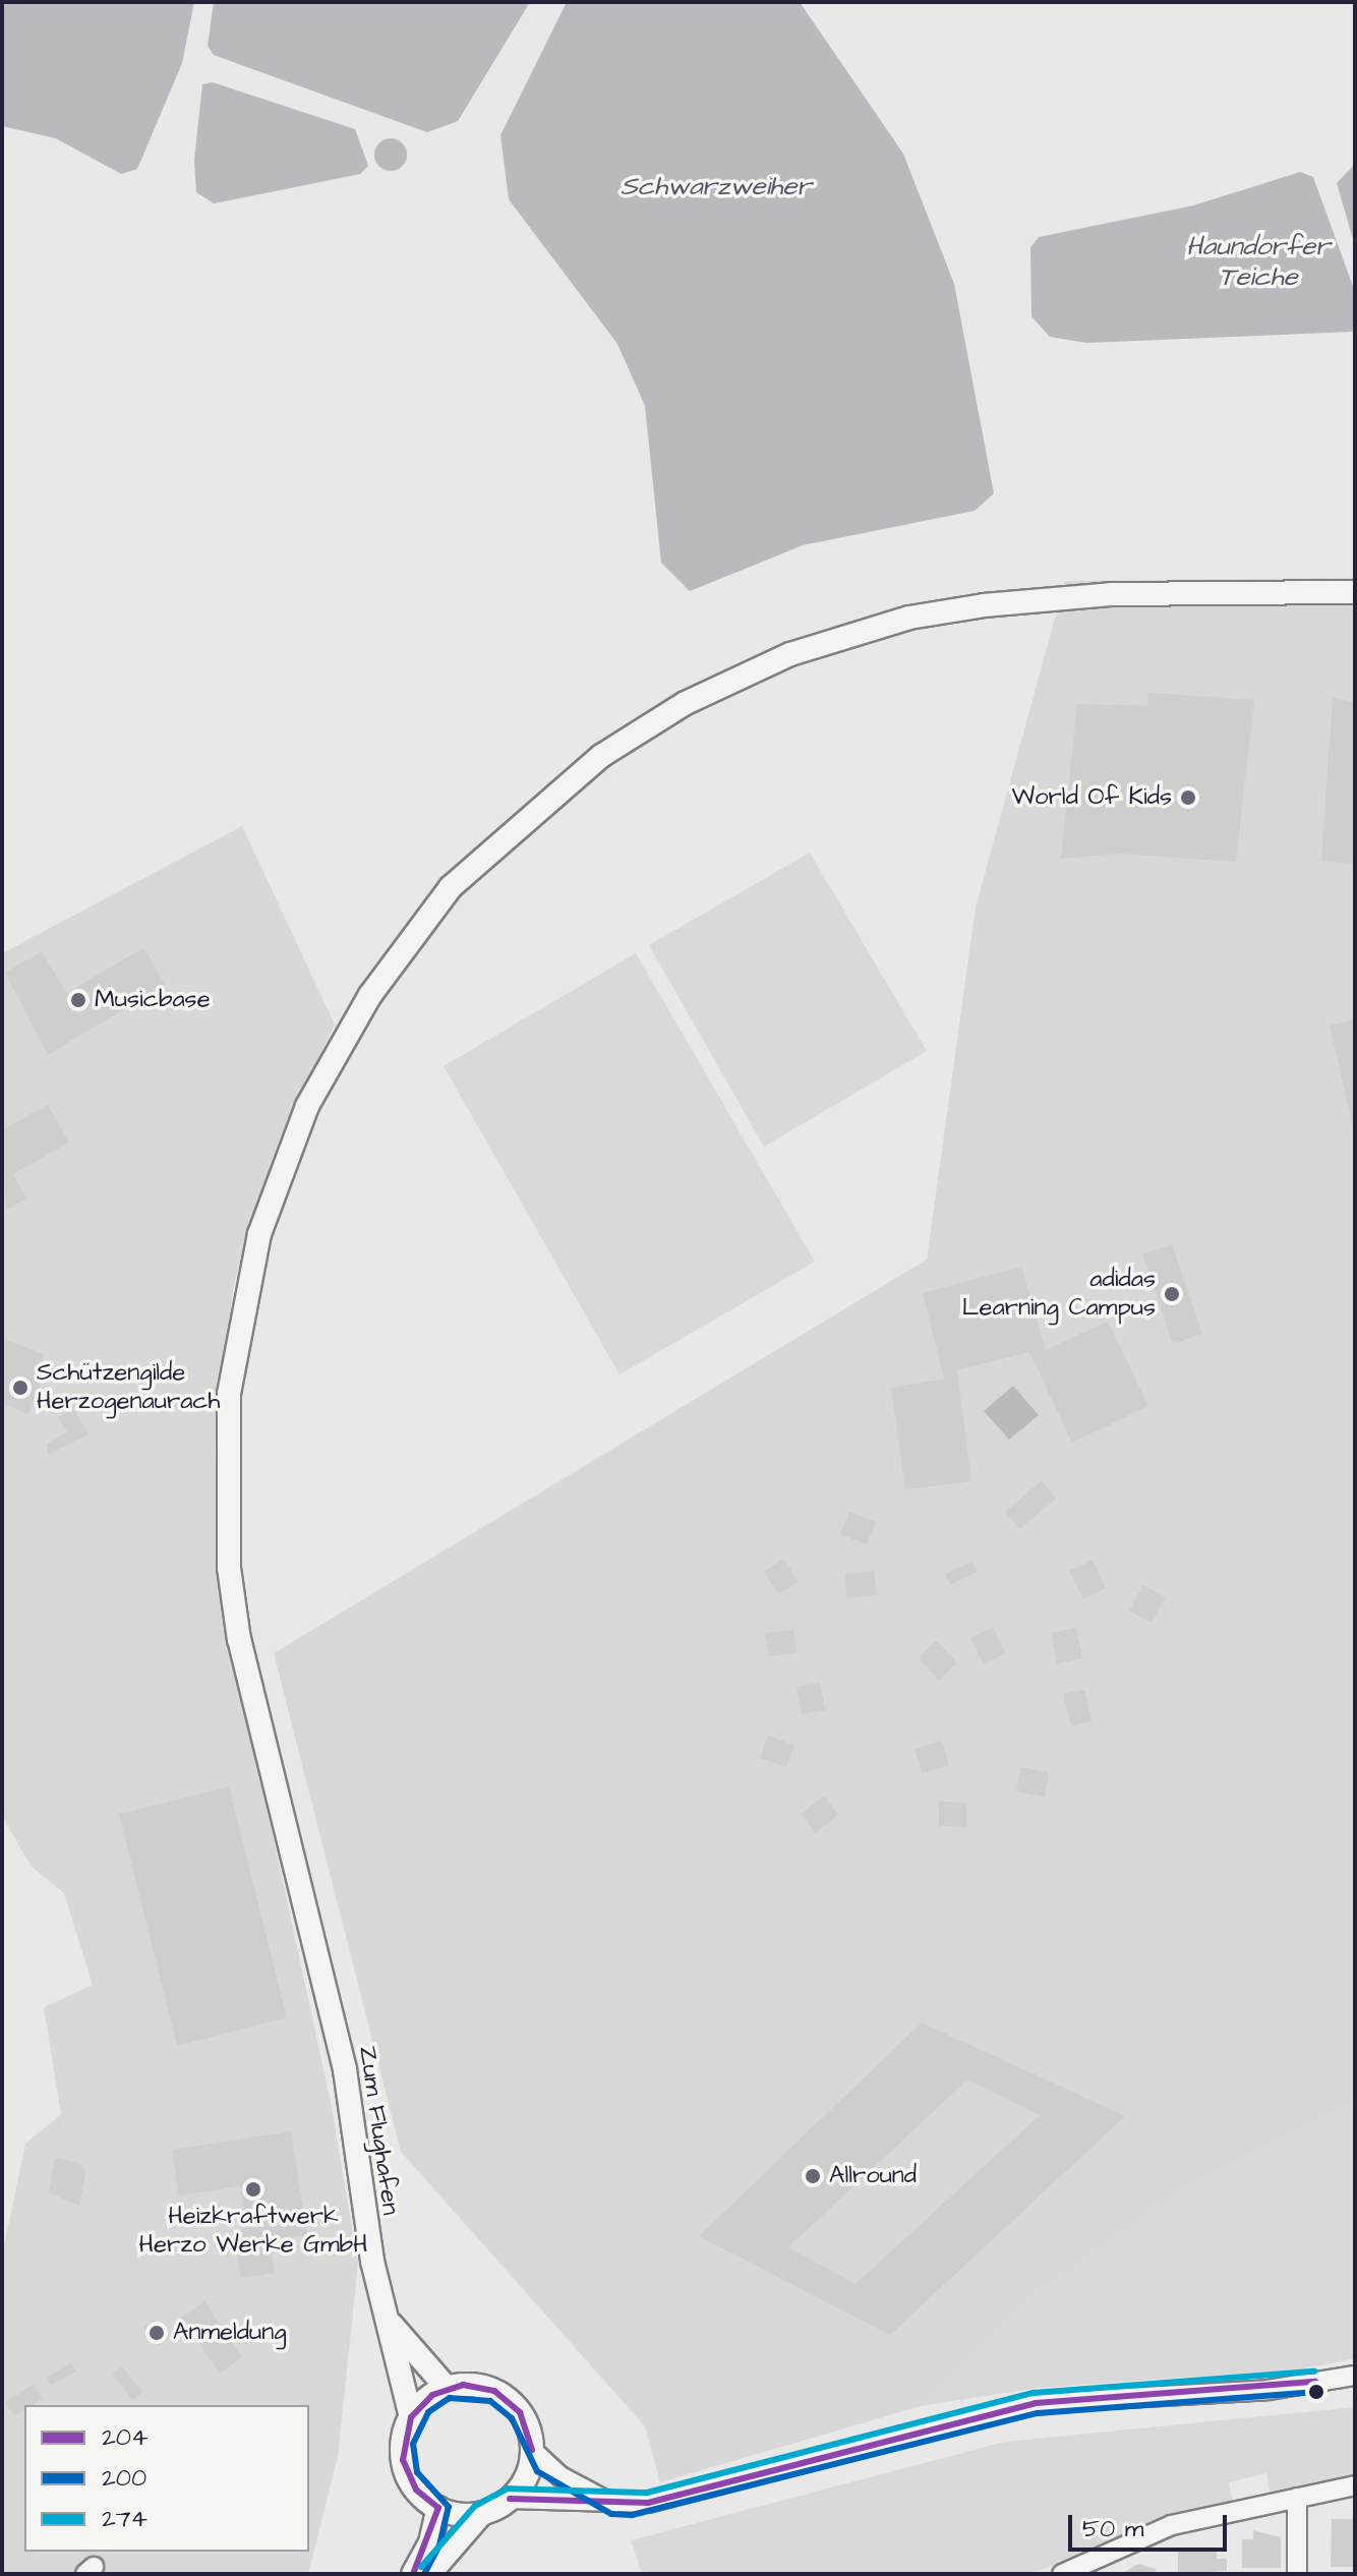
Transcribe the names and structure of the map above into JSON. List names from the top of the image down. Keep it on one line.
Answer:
{"streets":{"street":["Zum Flughafen"]},"water":["Schwarzweiher","Haundorfer Teiche"],"places":["World Of Kids","Musicbase","adidas Learning Campus","Schützengilde Herzogenaurach","Allround","Heizkraftwerk Herzo Werke GmbH","Anmeldung"],"lines":["transit line 274","transit line 204","transit line 200"],"legend":["204","200","274"],"scale_bar":"50 m"}
